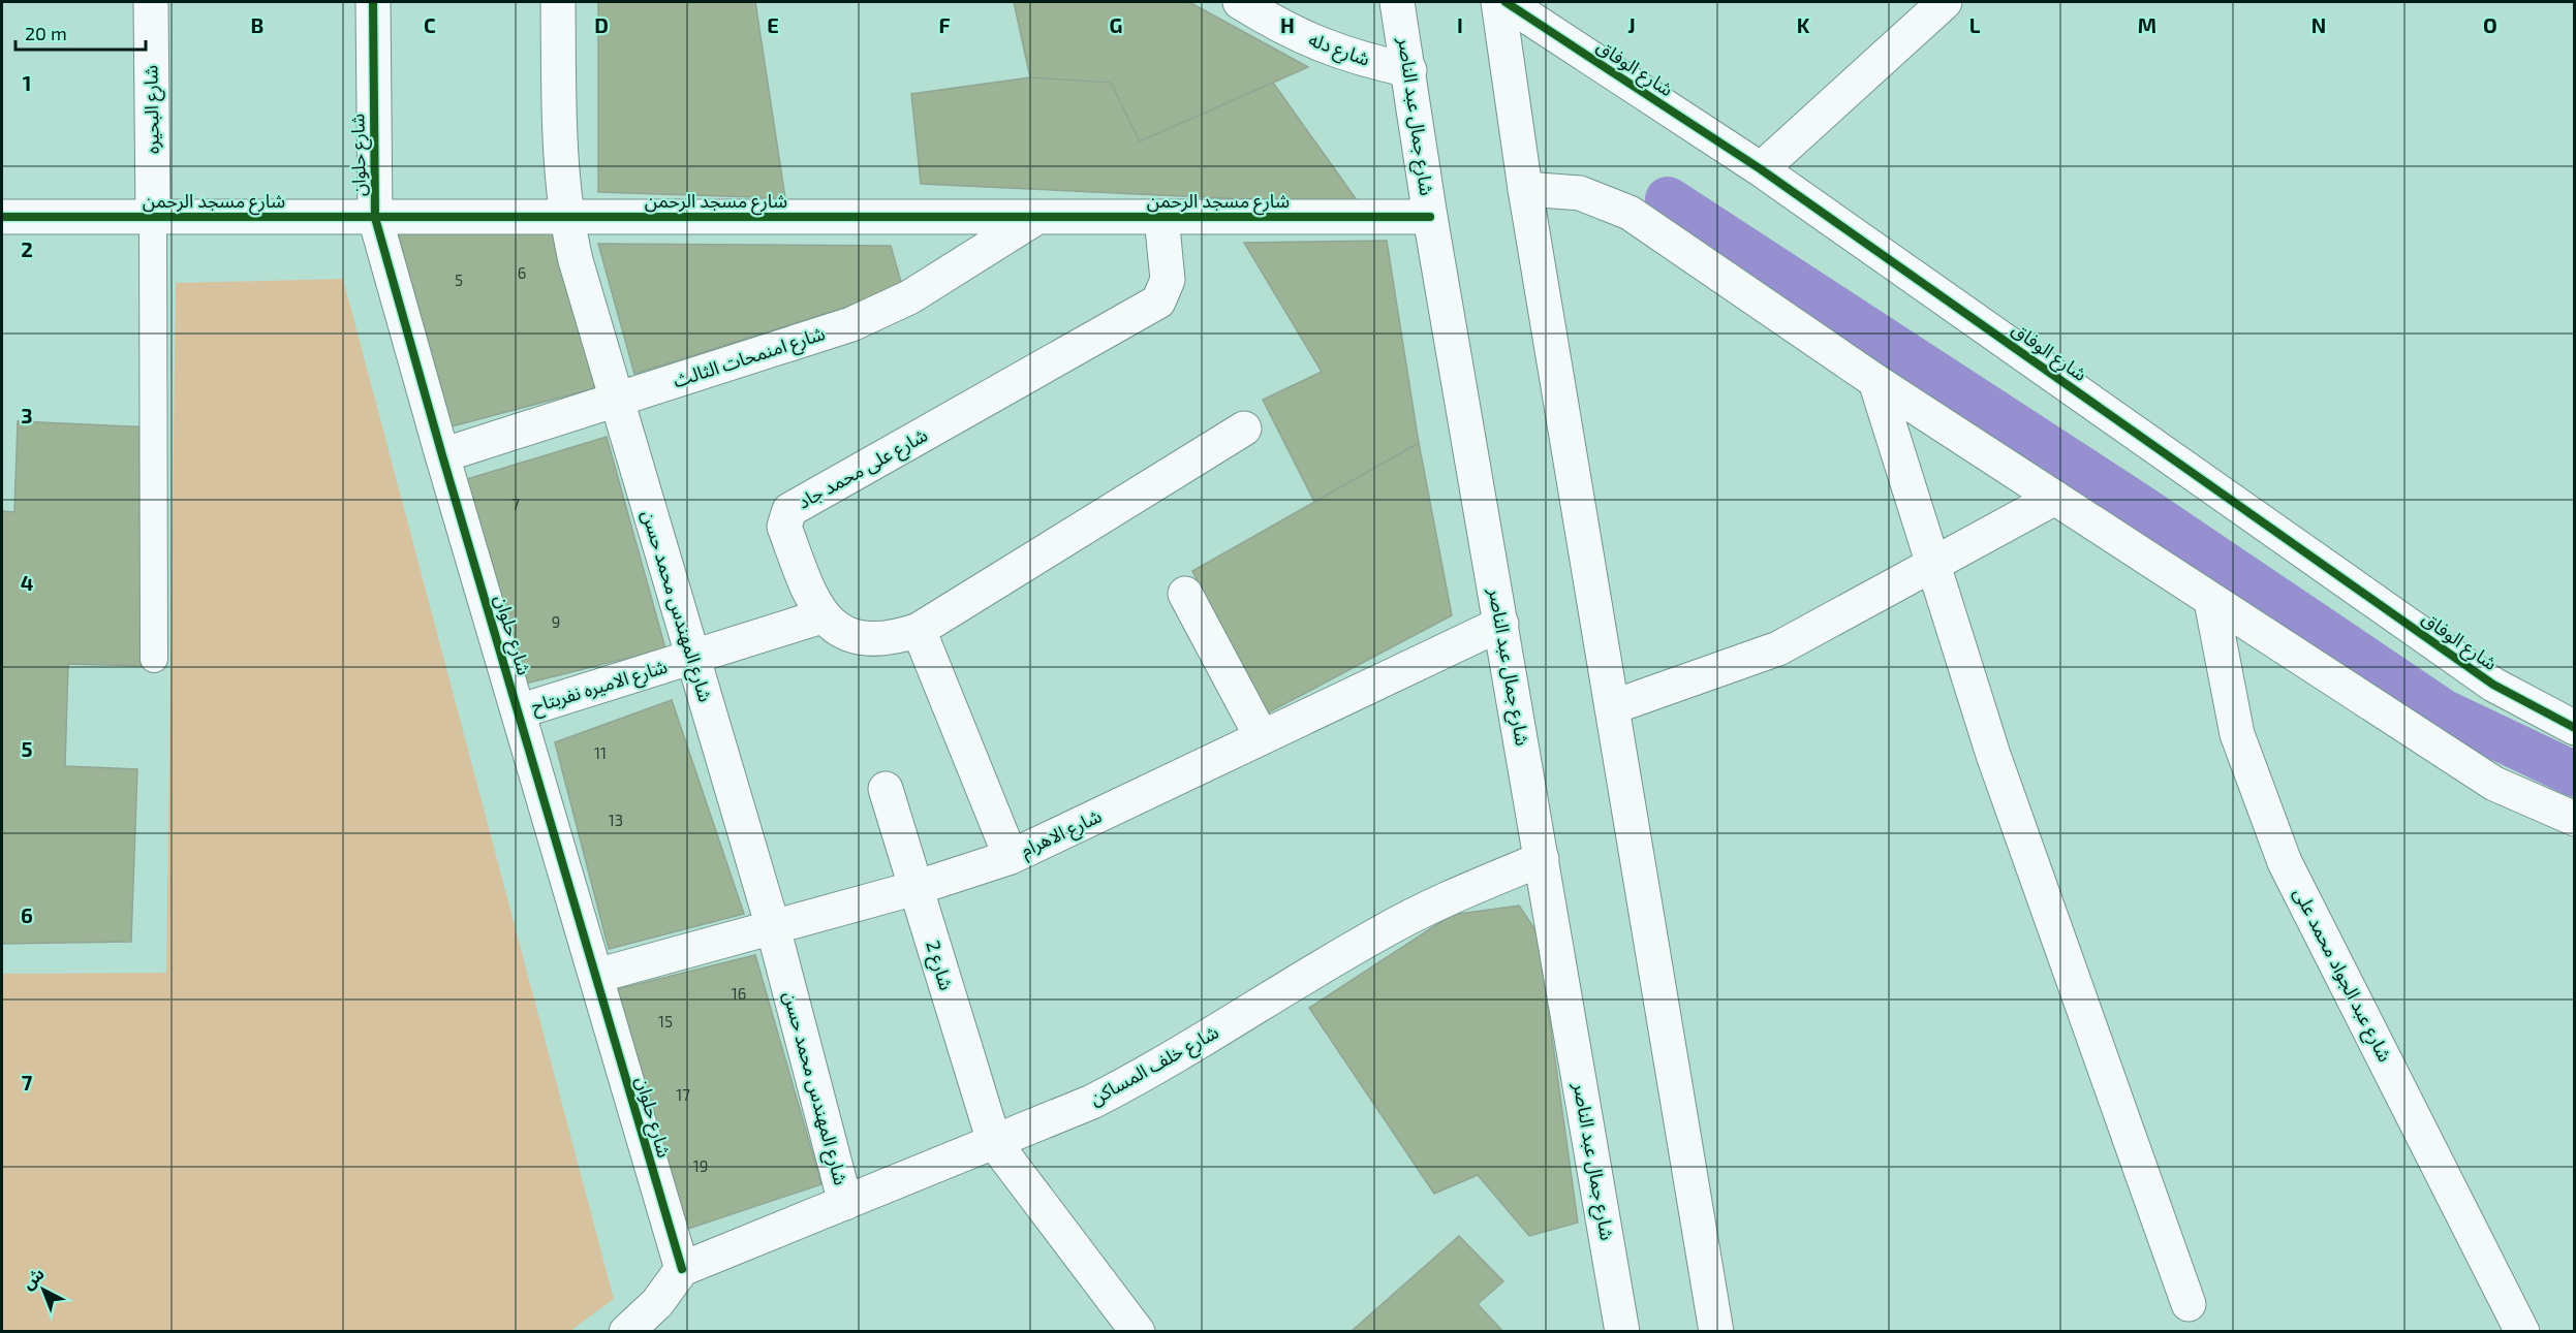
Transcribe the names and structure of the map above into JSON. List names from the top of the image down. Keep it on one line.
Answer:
{"streets":{"street":["شارع دله","شارع الوفاق","شارع البحيره","شارع جمال عبد الناصر","شارع حلوان","شارع مسجد الرحمن","شارع امنمحات الثالث","شارع على محمد جاد","شارع المهندس محمد حسن","شارع الاميره نفربتاح","شارع الاهرام","شارع 2","شارع عبد الجواد محمد على","شارع خلف المساكن"]},"crossings":[["شارع دله","شارع جمال عبد الناصر"],["شارع البحيره","شارع مسجد الرحمن"],["شارع جمال عبد الناصر","شارع مسجد الرحمن"],["شارع جمال عبد الناصر","شارع الاهرام"],["شارع جمال عبد الناصر","شارع خلف المساكن"],["شارع حلوان","شارع مسجد الرحمن"],["شارع حلوان","شارع امنمحات الثالث"],["شارع حلوان","شارع الاميره نفربتاح"],["شارع حلوان","شارع الاهرام"],["شارع حلوان","شارع خلف المساكن"],["شارع مسجد الرحمن","شارع امنمحات الثالث"],["شارع مسجد الرحمن","شارع على محمد جاد"],["شارع مسجد الرحمن","شارع المهندس محمد حسن"],["شارع امنمحات الثالث","شارع المهندس محمد حسن"],["شارع على محمد جاد","شارع الاميره نفربتاح"],["شارع المهندس محمد حسن","شارع الاميره نفربتاح"],["شارع المهندس محمد حسن","شارع الاهرام"],["شارع المهندس محمد حسن","شارع خلف المساكن"],["شارع الاهرام","شارع 2"],["شارع 2","شارع خلف المساكن"]],"house_numbers":["6","5","7","9","11","13","16","15","17","19"],"scale_bar":"20 m","north":"top left","grid":{"columns":["B","C","D","E","F","G","H","I","J","K","L","M","N","O"],"rows":["1","2","3","4","5","6","7"]}}
